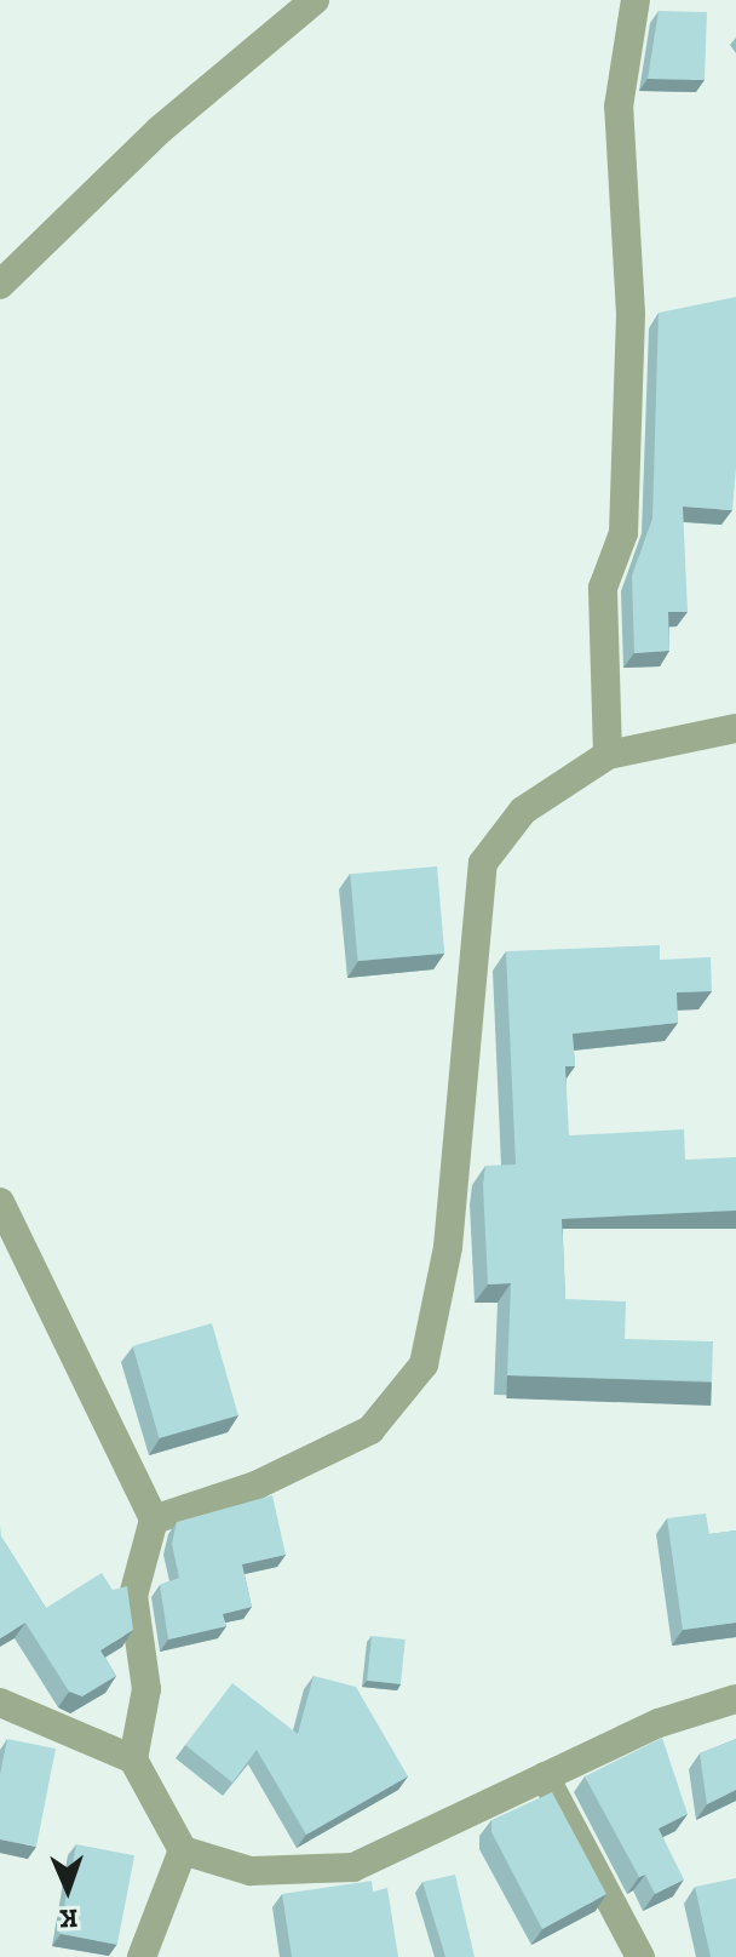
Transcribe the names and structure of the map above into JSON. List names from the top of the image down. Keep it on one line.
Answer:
{"north":"bottom"}
